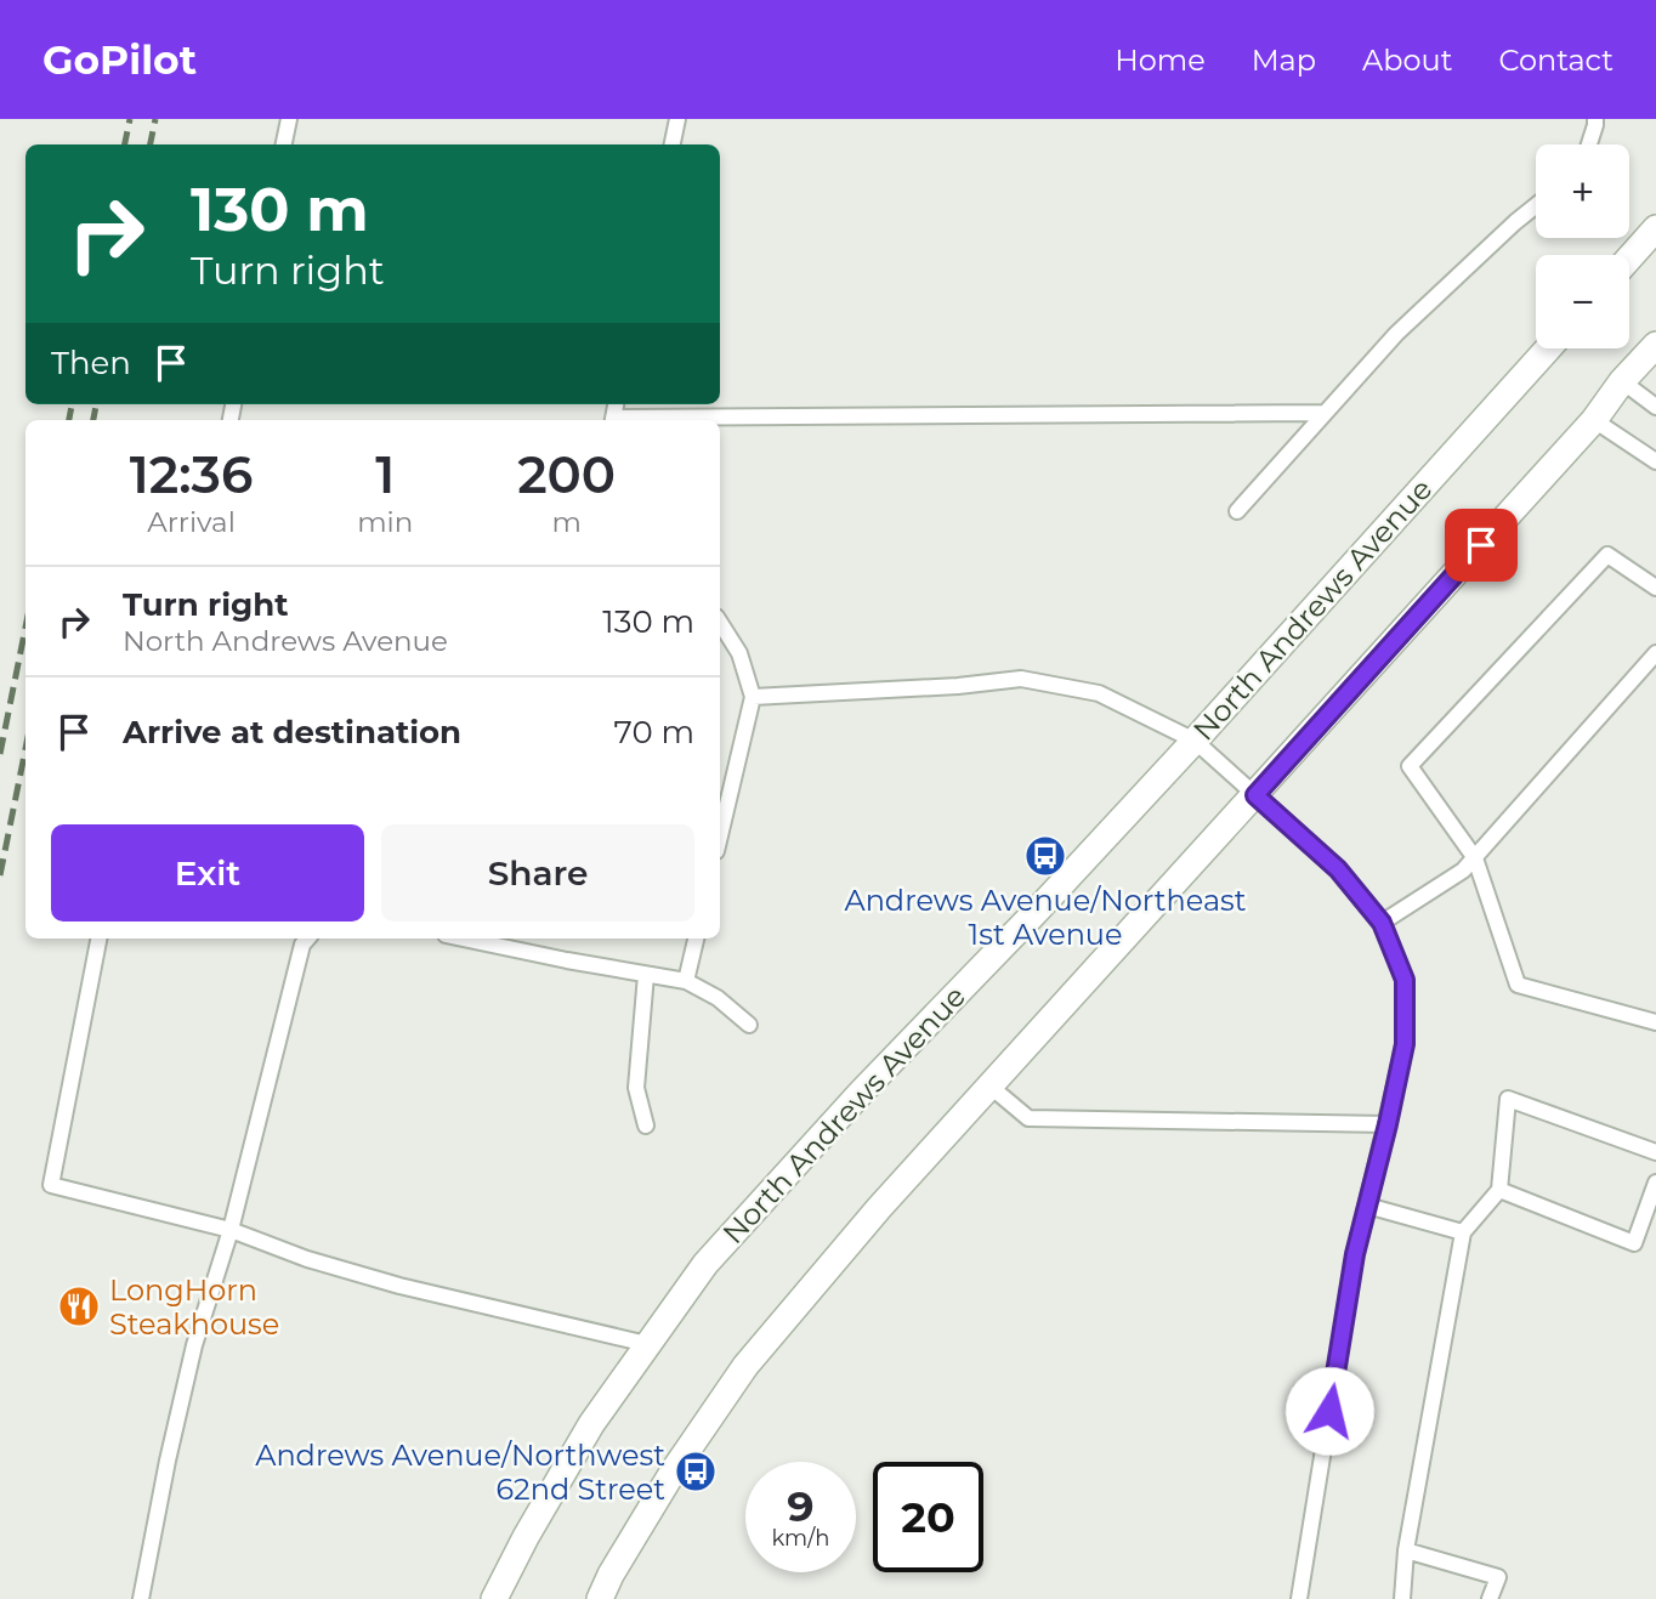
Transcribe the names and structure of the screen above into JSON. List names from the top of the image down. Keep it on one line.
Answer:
{"streets":{"main road":["North Andrews Avenue"]},"places":{"bus stop":["Andrews Avenue/Northeast 1st Avenue","Andrews Avenue/Northwest 62nd Street"],"restaurant":["LongHorn Steakhouse"]},"page":{"header":"GoPilot","nav":["Home","Map","About","Contact"],"map_buttons":["+","−"],"turn":["130 m","Turn right"],"then":"Then","eta":["12:36","Arrival","1","min","200","m"],"list":[{"name":"Turn right","note":"North Andrews Avenue","value":"130 m"},{"name":"Arrive at destination","value":"70 m"}],"buttons":["Exit","Share"],"speed":"9 km/h","limit":"20"}}
